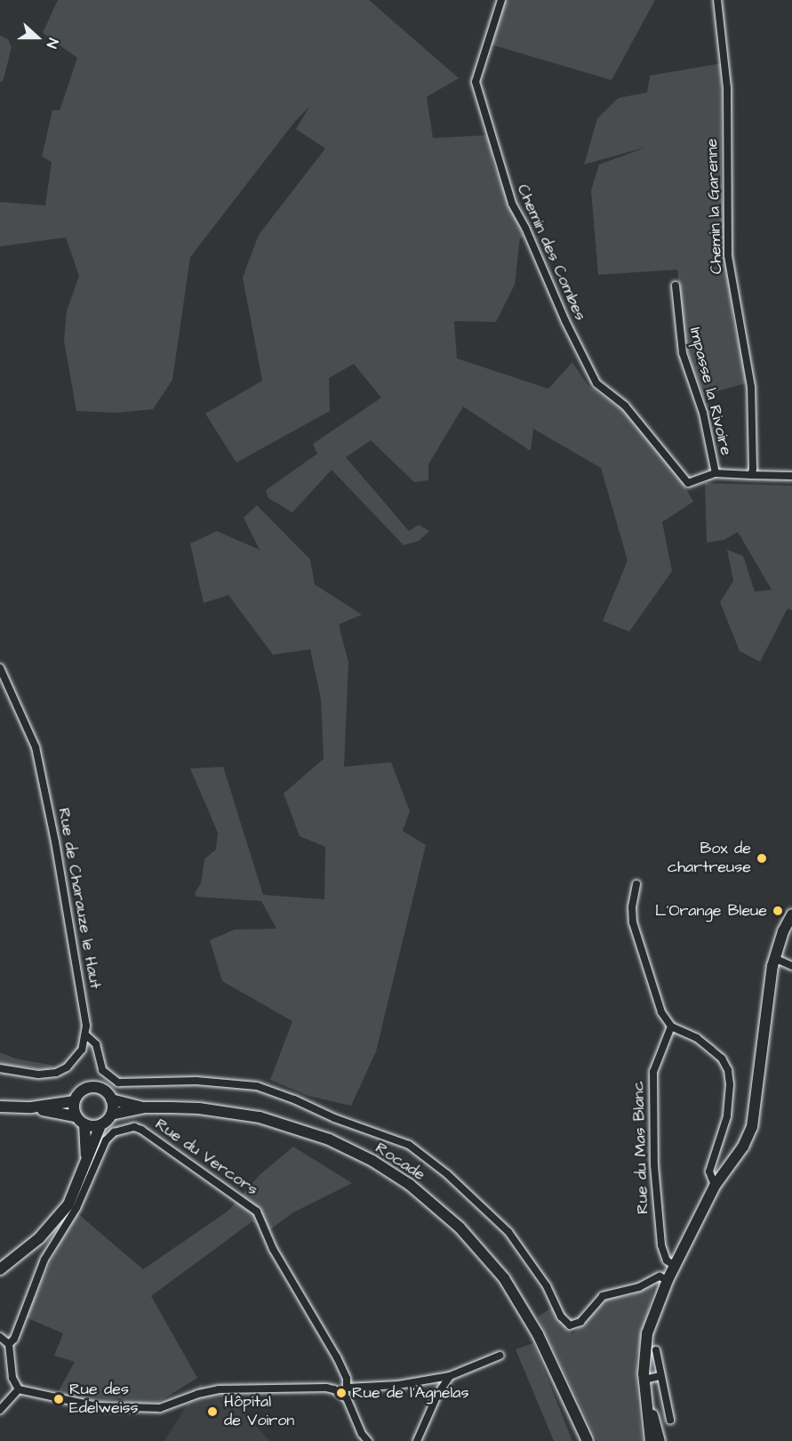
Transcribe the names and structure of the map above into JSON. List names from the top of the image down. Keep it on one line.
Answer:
{"streets":{"main road":["Rocade"],"street":["Chemin la Garenne","Chemin des Combes","Impasse la Rivoire","Rue de Charauze le Haut","Rue du Mas Blanc","Rue du Vercors"]},"crossings":[["Chemin des Combes","Impasse la Rivoire"]],"places":["Box de chartreuse","L'Orange Bleue","Rue de l'Agnelas","Rue des Edelweiss","Hôpital de Voiron"],"north":"right"}
